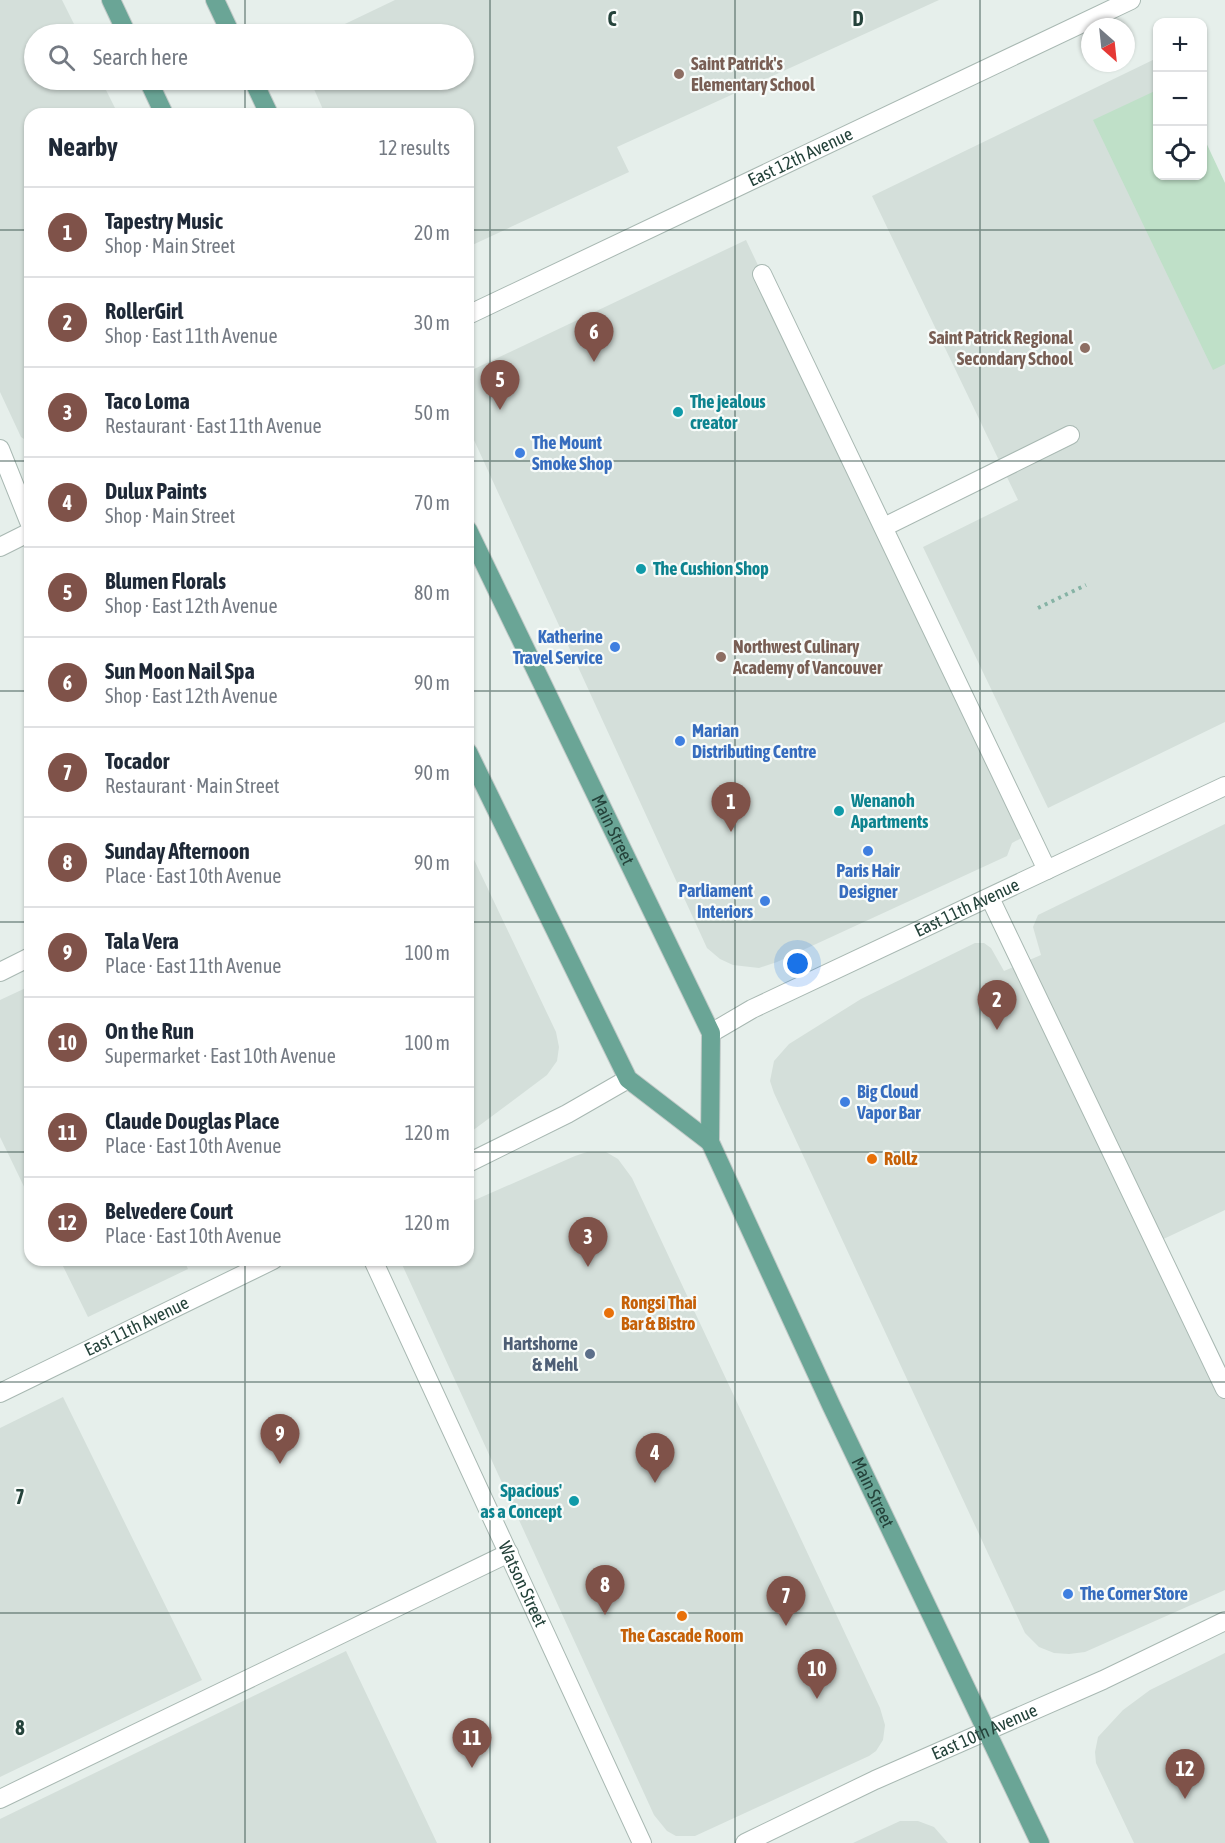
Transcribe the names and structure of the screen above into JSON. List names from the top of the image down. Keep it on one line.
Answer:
{"streets":{"main road":["Main Street"],"street":["East 12th Avenue","East 11th Avenue","Watson Street","East 10th Avenue"]},"crossings":[["Main Street","East 11th Avenue"],["Main Street","East 10th Avenue"]],"places":["Saint Patrick's Elementary School","Saint Patrick Regional Secondary School","The jealous creator","The Mount Smoke Shop","The Cushion Shop","Katherine Travel Service","Northwest Culinary Academy of Vancouver","Marian Distributing Centre","Wenanoh Apartments","Paris Hair Designer","Parliament Interiors","Big Cloud Vapor Bar","Rollz","Rongsi Thai Bar & Bistro","Hartshorne & Mehl","Spacious' as a Concept","The Corner Store","The Cascade Room"],"north":"bottom right","page":{"map_buttons":["+","−"],"search":"Search here","heading":["Nearby","12 results"],"list":[{"mark":"1","name":"Tapestry Music","note":"Shop · Main Street","value":"20 m"},{"mark":"2","name":"RollerGirl","note":"Shop · East 11th Avenue","value":"30 m"},{"mark":"3","name":"Taco Loma","note":"Restaurant · East 11th Avenue","value":"50 m"},{"mark":"4","name":"Dulux Paints","note":"Shop · Main Street","value":"70 m"},{"mark":"5","name":"Blumen Florals","note":"Shop · East 12th Avenue","value":"80 m"},{"mark":"6","name":"Sun Moon Nail Spa","note":"Shop · East 12th Avenue","value":"90 m"},{"mark":"7","name":"Tocador","note":"Restaurant · Main Street","value":"90 m"},{"mark":"8","name":"Sunday Afternoon","note":"Place · East 10th Avenue","value":"90 m"},{"mark":"9","name":"Tala Vera","note":"Place · East 11th Avenue","value":"100 m"},{"mark":"10","name":"On the Run","note":"Supermarket · East 10th Avenue","value":"100 m"},{"mark":"11","name":"Claude Douglas Place","note":"Place · East 10th Avenue","value":"120 m"},{"mark":"12","name":"Belvedere Court","note":"Place · East 10th Avenue","value":"120 m"}],"pins":["6","5","1","2","3","9","4","8","7","10","11","12"]},"grid":{"columns":["C","D"],"rows":["7","8"]}}
